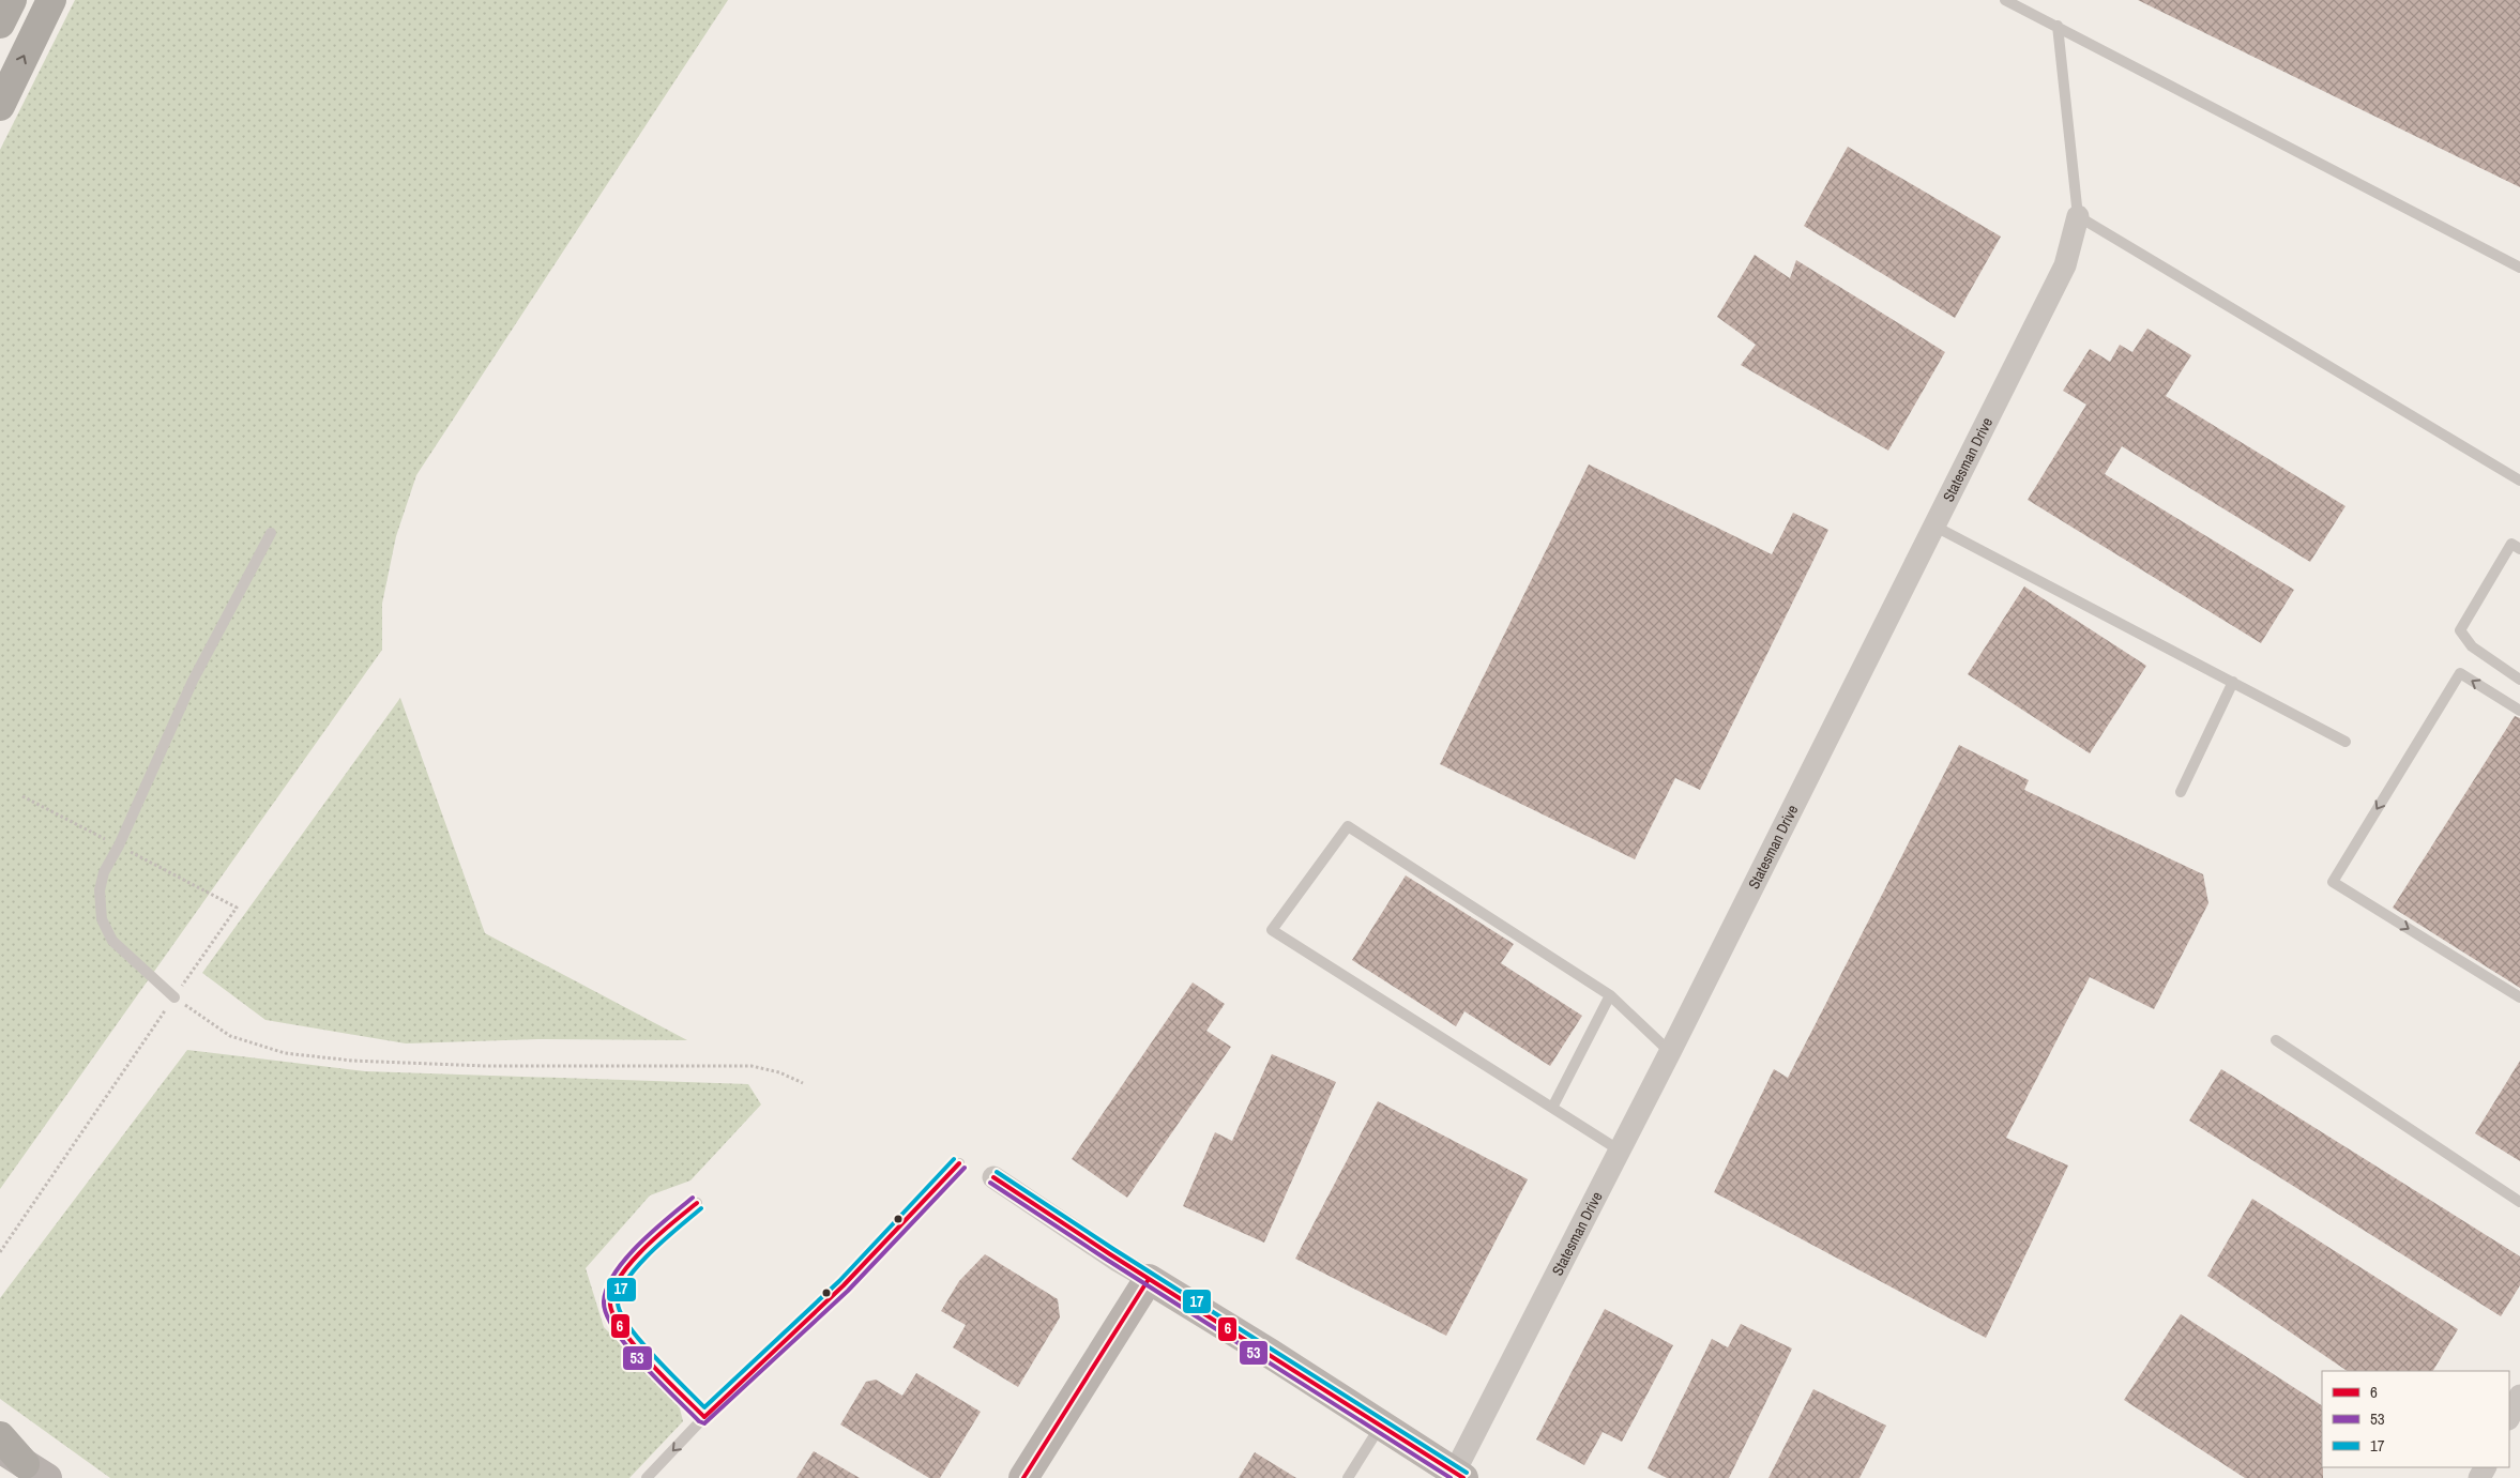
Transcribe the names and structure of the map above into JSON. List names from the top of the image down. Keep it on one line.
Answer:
{"streets":{"street":["Statesman Drive"]},"lines":["transit line 17","transit line 6","transit line 53"],"legend":["6","53","17"]}
